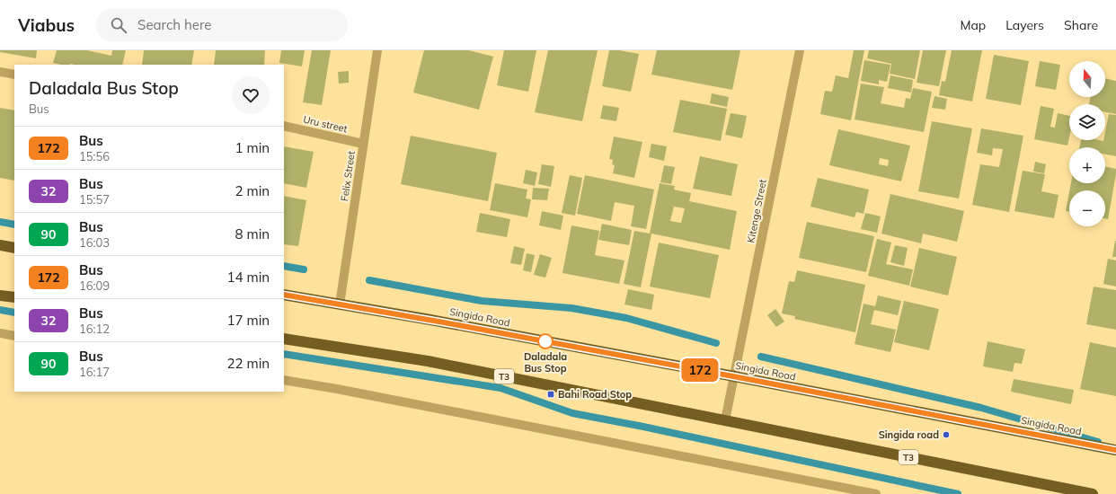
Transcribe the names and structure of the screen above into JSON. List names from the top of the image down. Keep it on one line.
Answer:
{"streets":{"highway":["Singida Road","T3"],"street":["Uru street","Felix Street","Kitenge Street"]},"crossings":[["Uru street","Felix Street"],["Felix Street","Singida Road"],["Kitenge Street","Singida Road"],["Kitenge Street","T3"]],"places":{"other":["Daladala Bus Stop","Singida road"],"transit":["Bahi Road Stop"]},"lines":["bus line 172"],"north":"top","page":{"header":"Viabus","search":"Search here","nav":["Map","Layers","Share"],"on_map":"172","map_buttons":["+","−"],"heading":["Daladala Bus Stop","Bus"],"list":[{"mark":"172","name":"Bus","note":"15:56","value":"1 min"},{"mark":"32","name":"Bus","note":"15:57","value":"2 min"},{"mark":"90","name":"Bus","note":"16:03","value":"8 min"},{"mark":"172","name":"Bus","note":"16:09","value":"14 min"},{"mark":"32","name":"Bus","note":"16:12","value":"17 min"},{"mark":"90","name":"Bus","note":"16:17","value":"22 min"}]}}
